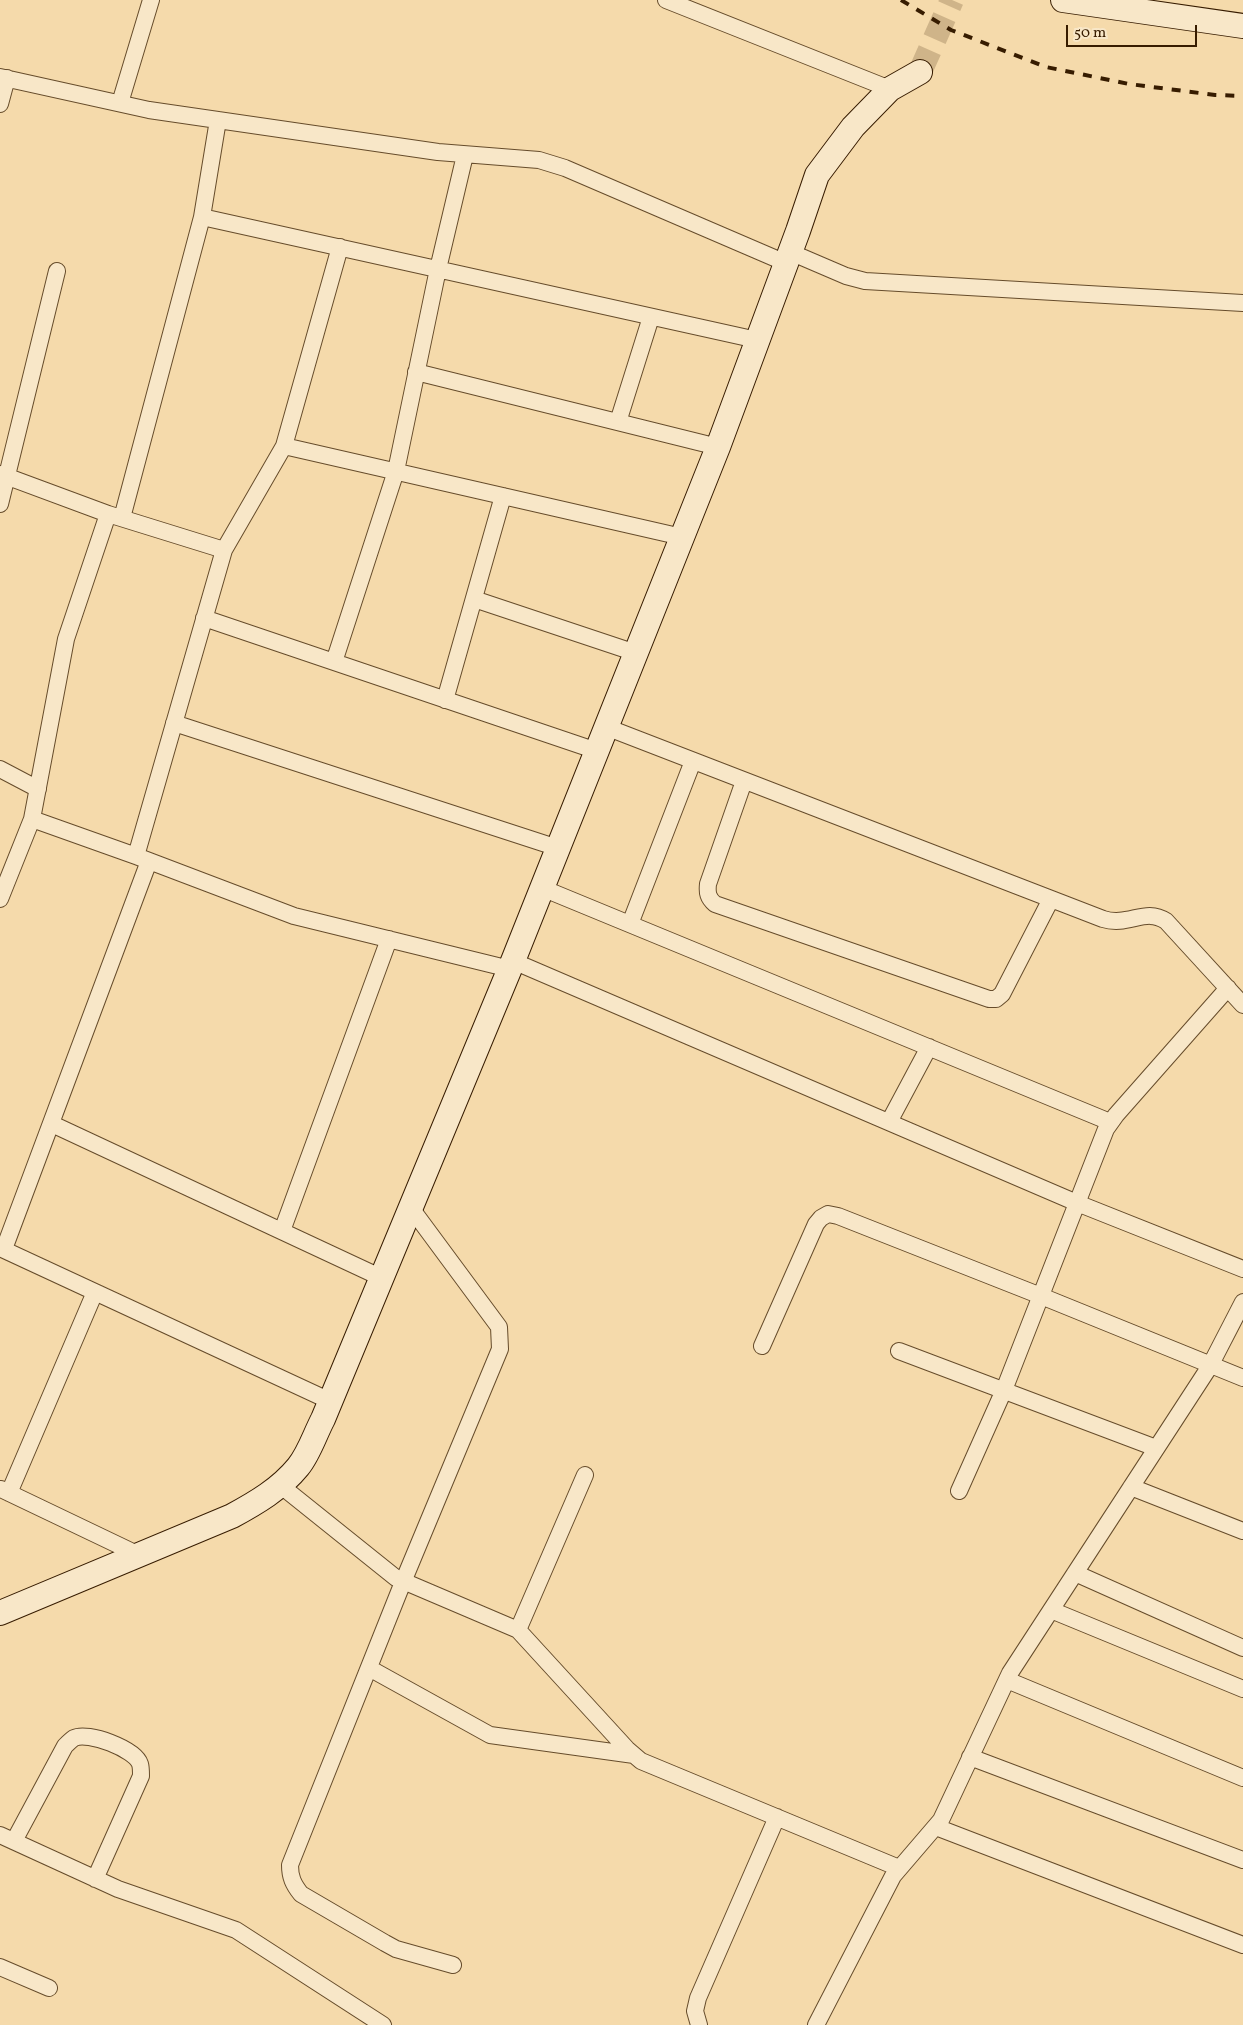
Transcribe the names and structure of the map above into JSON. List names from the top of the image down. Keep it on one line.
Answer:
{"scale_bar":"50 m"}
